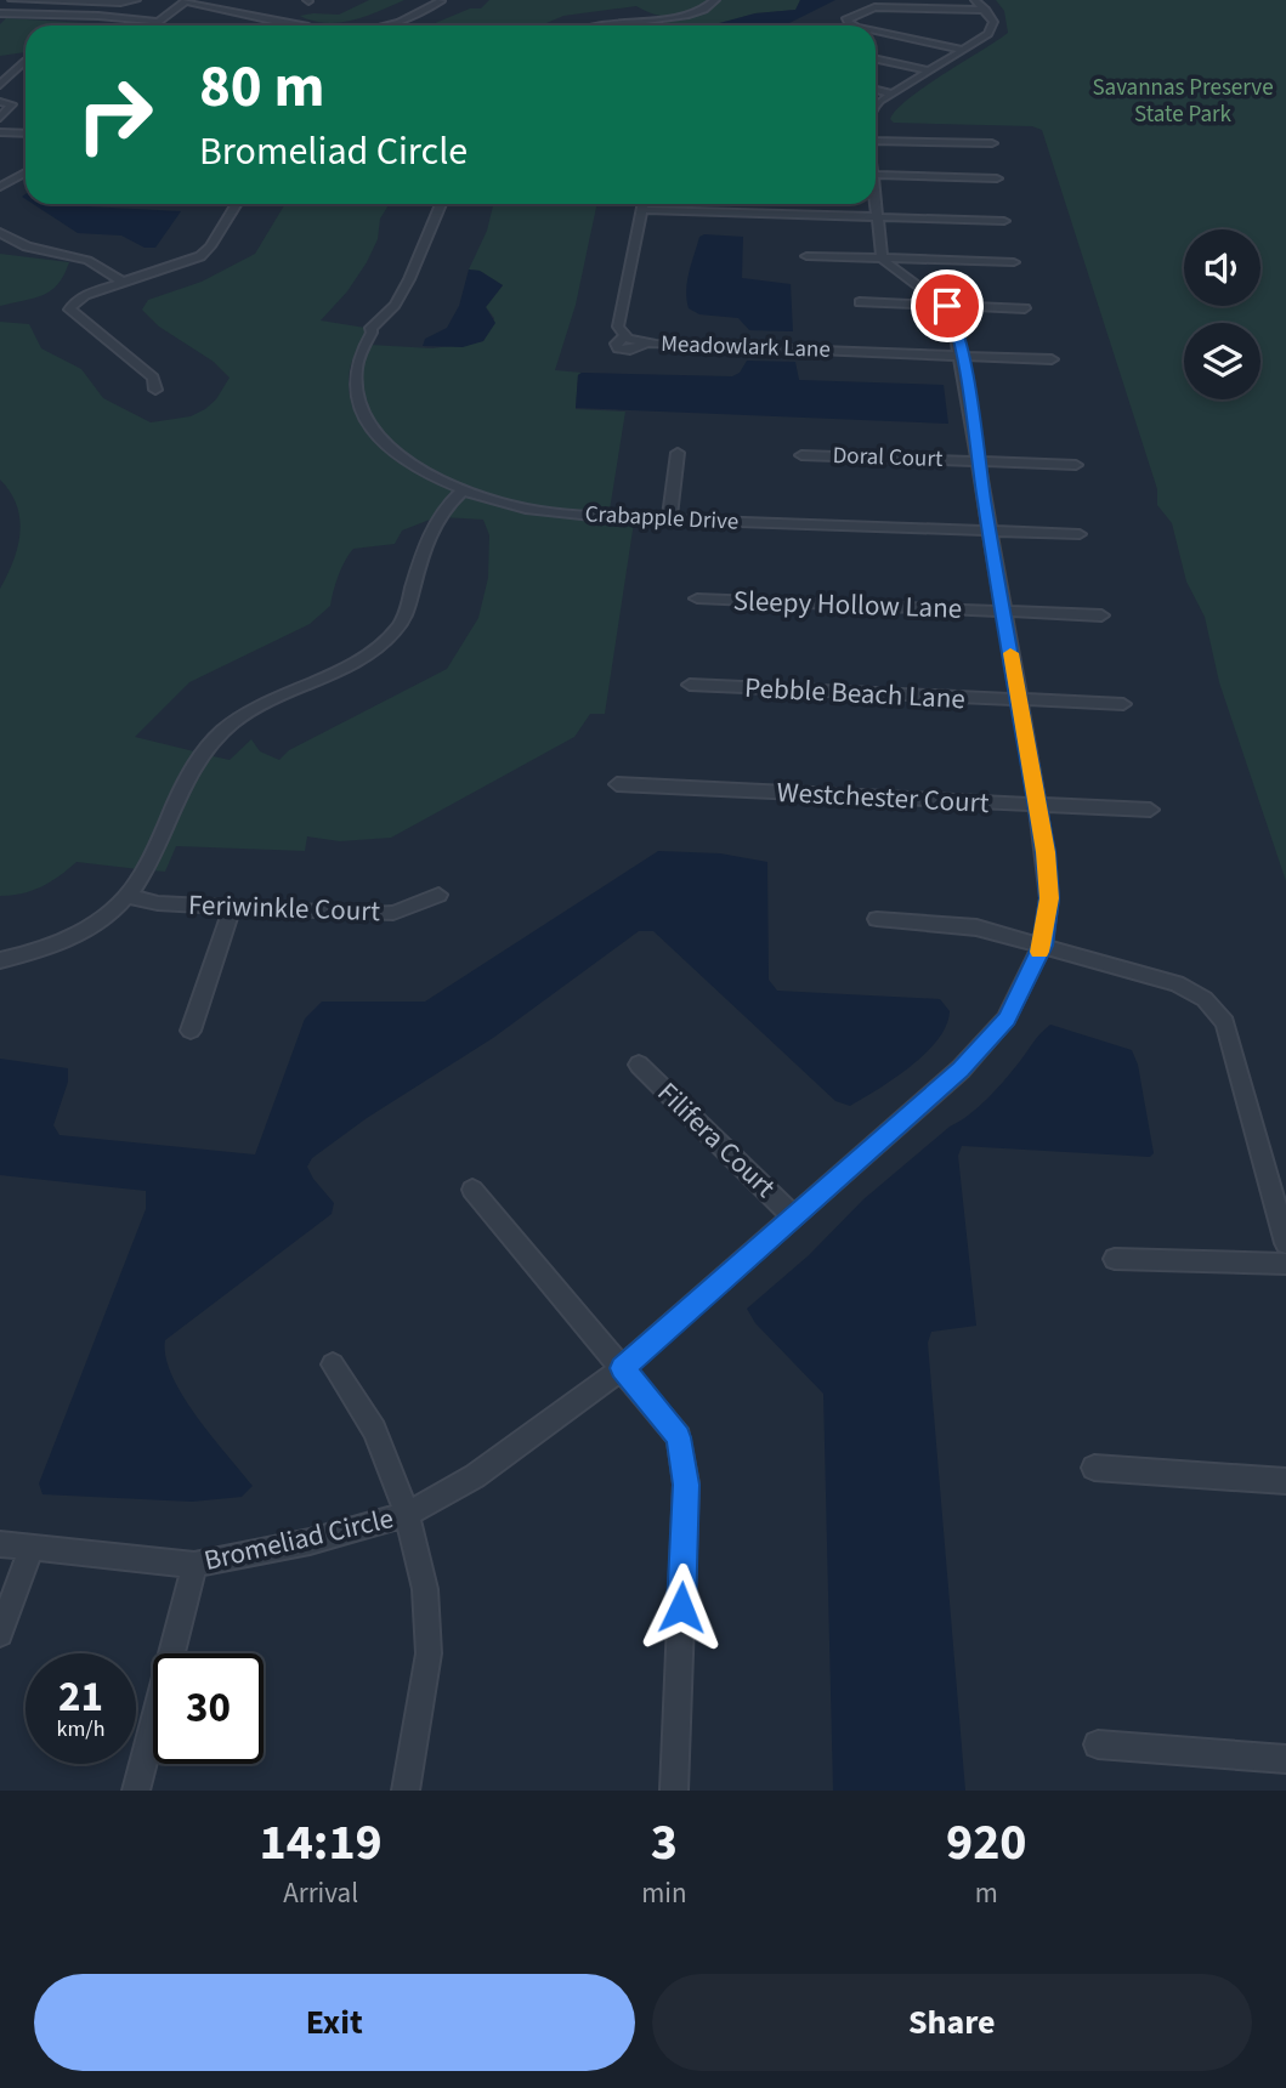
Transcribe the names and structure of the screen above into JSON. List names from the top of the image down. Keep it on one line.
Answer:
{"streets":{"street":["Meadowlark Lane","Doral Court","Crabapple Drive","Sleepy Hollow Lane","Pebble Beach Lane","Westchester Court","Feriwinkle Court","Filifera Court","Bromeliad Circle"]},"crossings":[["Meadowlark Lane","Bromeliad Circle"],["Doral Court","Bromeliad Circle"],["Crabapple Drive","Bromeliad Circle"],["Sleepy Hollow Lane","Bromeliad Circle"],["Pebble Beach Lane","Bromeliad Circle"],["Westchester Court","Bromeliad Circle"],["Filifera Court","Bromeliad Circle"]],"parks":["Savannas Preserve State Park"],"page":{"turn":["80 m","Bromeliad Circle"],"speed":"21 km/h","limit":"30","eta":["14:19","Arrival","3","min","920","m"],"buttons":["Exit","Share"]}}
